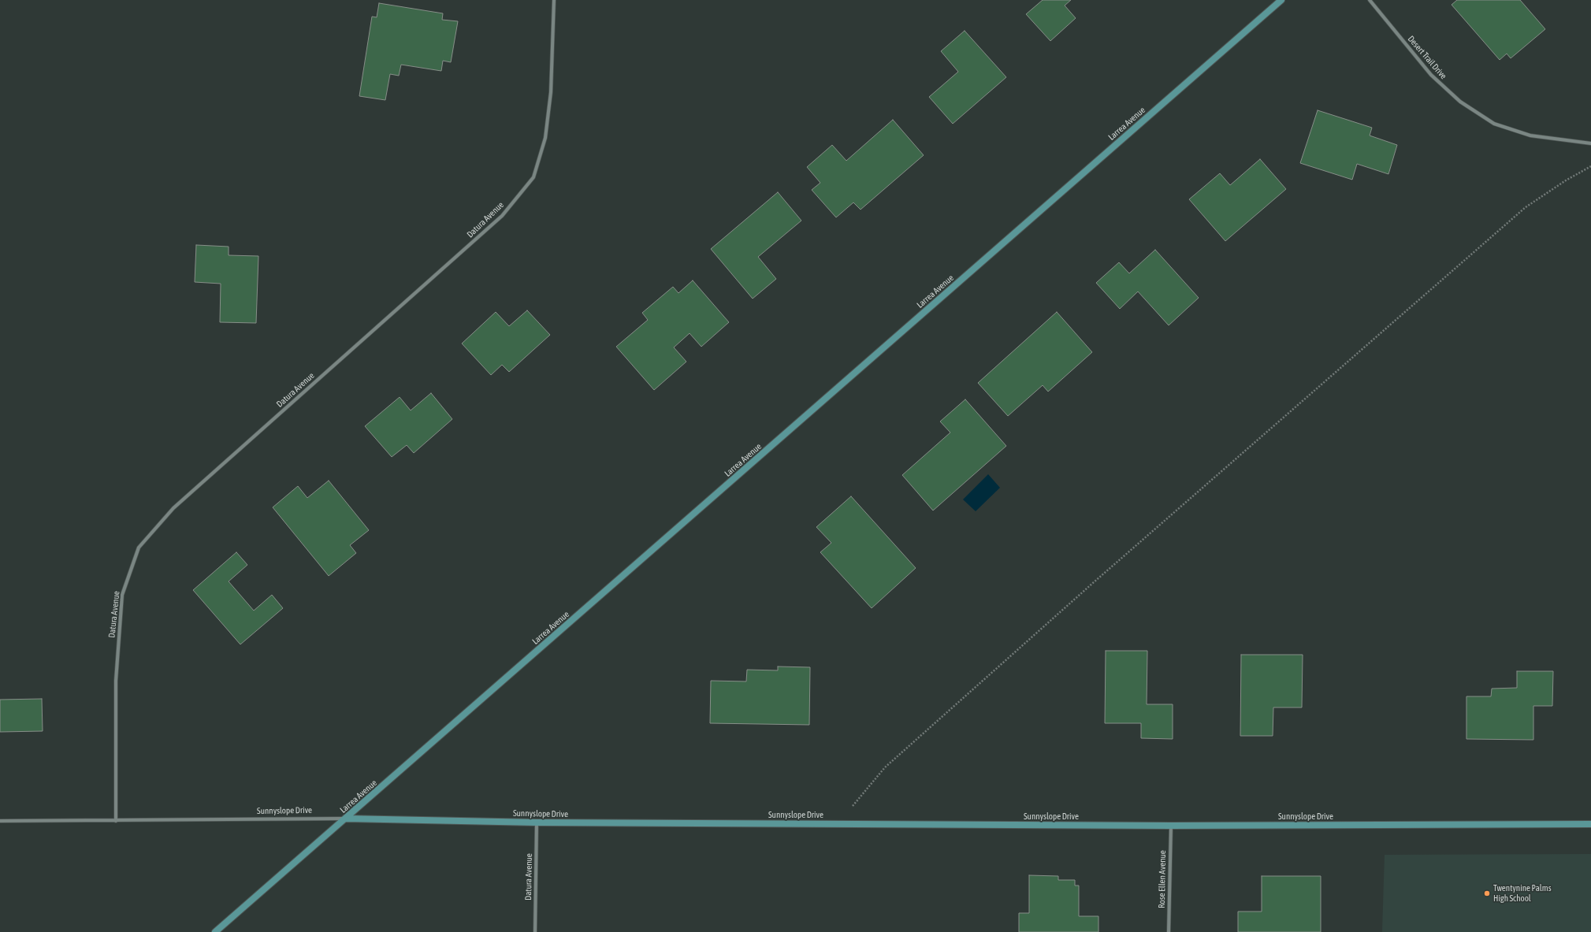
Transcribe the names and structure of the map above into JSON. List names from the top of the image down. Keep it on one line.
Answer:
{"streets":{"main road":["Larrea Avenue","Sunnyslope Drive"],"street":["Desert Trail Drive","Datura Avenue","Rose Ellen Avenue"]},"crossings":[["Larrea Avenue","Sunnyslope Drive"],["Datura Avenue","Sunnyslope Drive"],["Sunnyslope Drive","Rose Ellen Avenue"]],"places":["Twentynine Palms High School"]}
